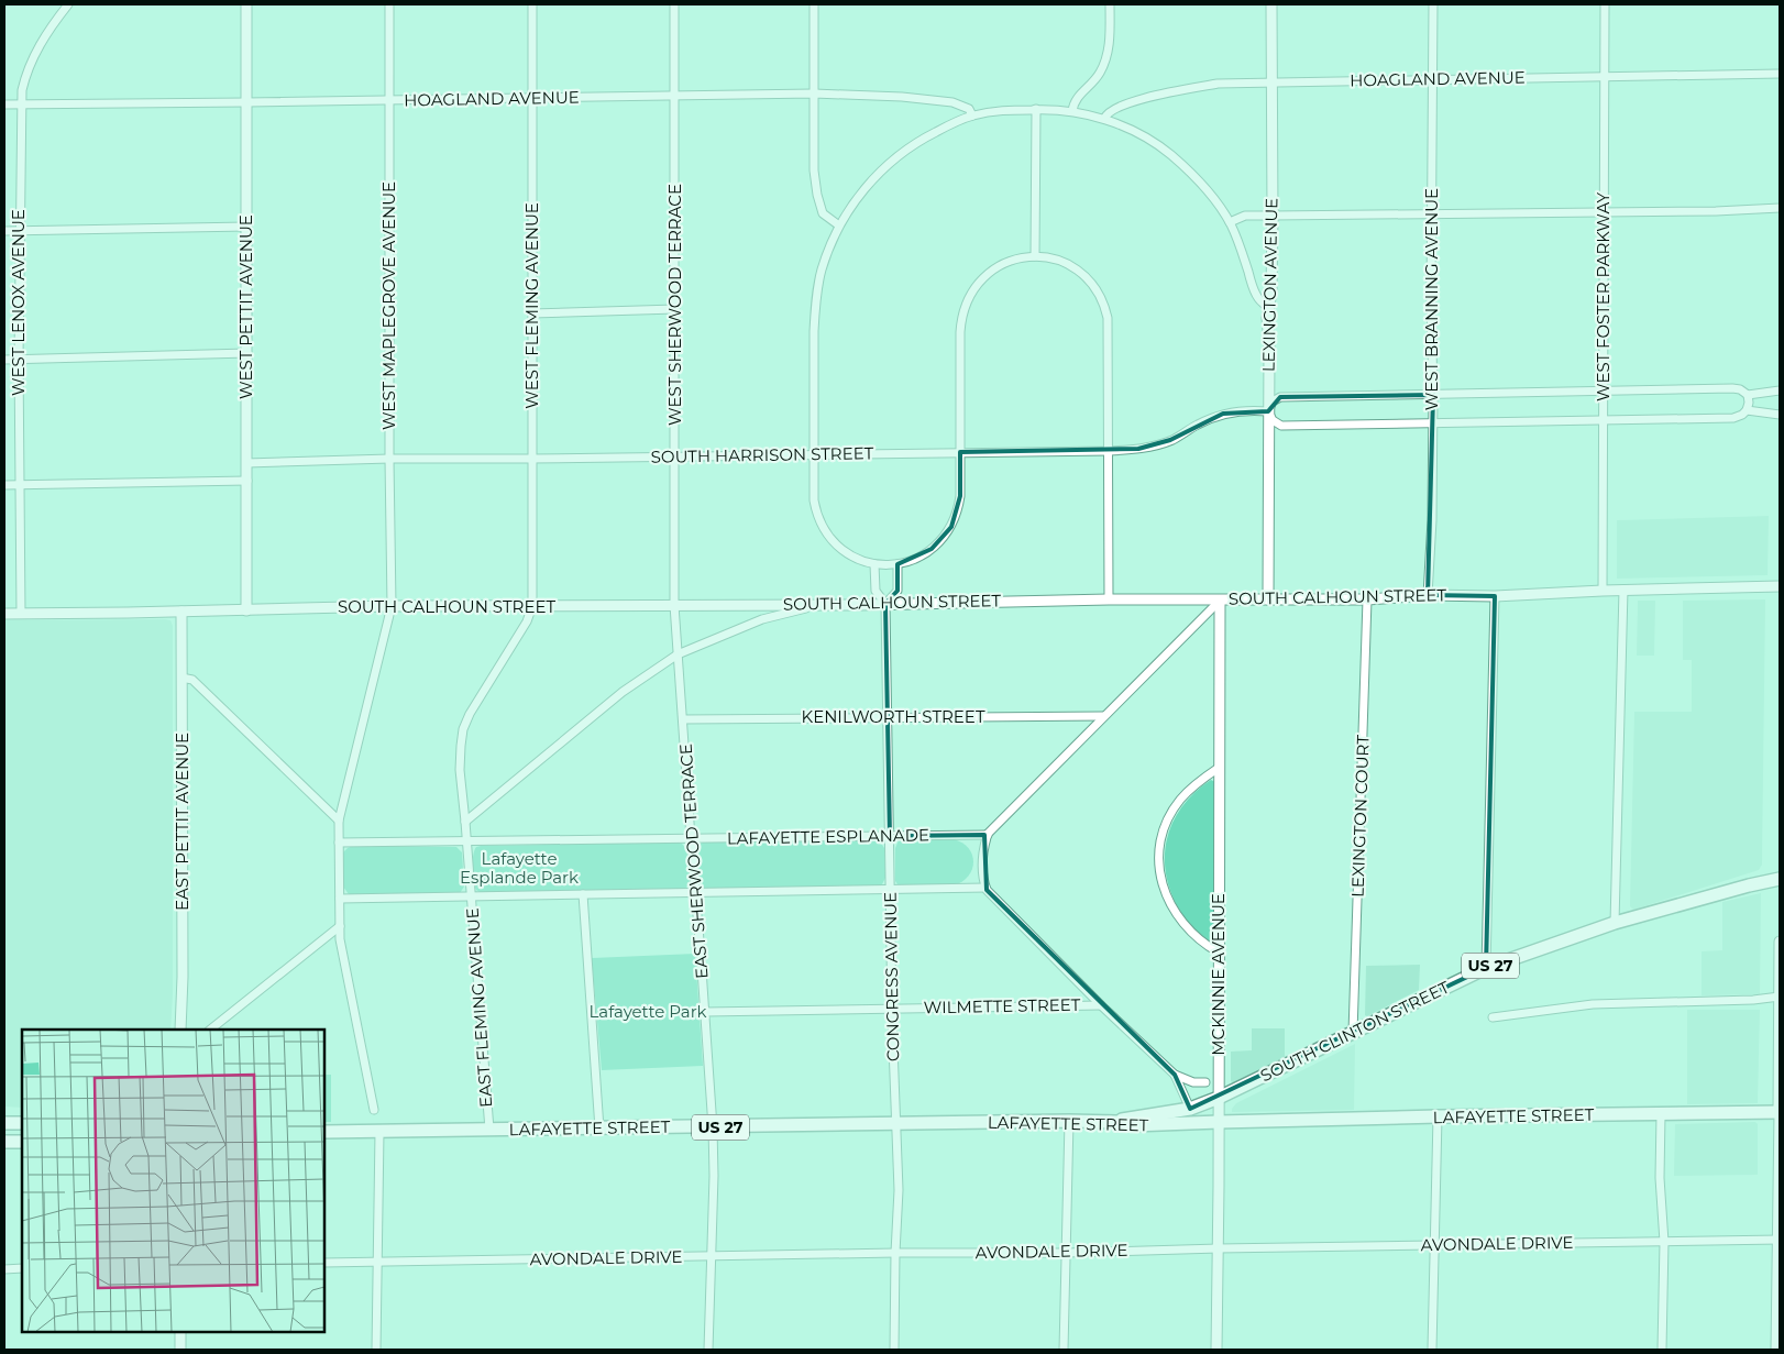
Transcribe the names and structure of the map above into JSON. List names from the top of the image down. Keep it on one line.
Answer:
{"streets":{"highway":["US 27","SOUTH CLINTON STREET","LAFAYETTE STREET"],"street":["HOAGLAND AVENUE","LEXINGTON AVENUE","WEST FOSTER PARKWAY","WEST BRANNING AVENUE","WEST LENOX AVENUE","WEST SHERWOOD TERRACE","WEST MAPLEGROVE AVENUE","WEST FLEMING AVENUE","WEST PETTIT AVENUE","SOUTH HARRISON STREET","SOUTH CALHOUN STREET","KENILWORTH STREET","LEXINGTON COURT","EAST PETTIT AVENUE","LAFAYETTE ESPLANADE","EAST SHERWOOD TERRACE","MCKINNIE AVENUE","CONGRESS AVENUE","WILMETTE STREET","EAST FLEMING AVENUE","AVONDALE DRIVE"]},"crossings":[["HOAGLAND AVENUE","LEXINGTON AVENUE"],["HOAGLAND AVENUE","WEST FOSTER PARKWAY"],["HOAGLAND AVENUE","WEST BRANNING AVENUE"],["HOAGLAND AVENUE","WEST LENOX AVENUE"],["HOAGLAND AVENUE","WEST SHERWOOD TERRACE"],["HOAGLAND AVENUE","WEST MAPLEGROVE AVENUE"],["HOAGLAND AVENUE","WEST FLEMING AVENUE"],["HOAGLAND AVENUE","WEST PETTIT AVENUE"],["LEXINGTON AVENUE","SOUTH HARRISON STREET"],["LEXINGTON AVENUE","SOUTH CALHOUN STREET"],["WEST FOSTER PARKWAY","SOUTH CALHOUN STREET"],["WEST BRANNING AVENUE","SOUTH CALHOUN STREET"],["WEST LENOX AVENUE","SOUTH CALHOUN STREET"],["WEST SHERWOOD TERRACE","SOUTH HARRISON STREET"],["WEST SHERWOOD TERRACE","SOUTH CALHOUN STREET"],["WEST SHERWOOD TERRACE","EAST SHERWOOD TERRACE"],["WEST MAPLEGROVE AVENUE","SOUTH HARRISON STREET"],["WEST MAPLEGROVE AVENUE","SOUTH CALHOUN STREET"],["WEST MAPLEGROVE AVENUE","LAFAYETTE ESPLANADE"],["WEST FLEMING AVENUE","SOUTH HARRISON STREET"],["WEST FLEMING AVENUE","SOUTH CALHOUN STREET"],["WEST FLEMING AVENUE","EAST FLEMING AVENUE"],["WEST PETTIT AVENUE","SOUTH HARRISON STREET"],["WEST PETTIT AVENUE","SOUTH CALHOUN STREET"],["SOUTH CALHOUN STREET","LEXINGTON COURT"],["SOUTH CALHOUN STREET","EAST PETTIT AVENUE"],["SOUTH CALHOUN STREET","EAST SHERWOOD TERRACE"],["SOUTH CALHOUN STREET","MCKINNIE AVENUE"],["SOUTH CALHOUN STREET","CONGRESS AVENUE"],["SOUTH CALHOUN STREET","EAST FLEMING AVENUE"],["KENILWORTH STREET","EAST SHERWOOD TERRACE"],["KENILWORTH STREET","CONGRESS AVENUE"],["LEXINGTON COURT","SOUTH CLINTON STREET"],["LAFAYETTE ESPLANADE","EAST SHERWOOD TERRACE"],["LAFAYETTE ESPLANADE","CONGRESS AVENUE"],["LAFAYETTE ESPLANADE","EAST FLEMING AVENUE"],["EAST SHERWOOD TERRACE","WILMETTE STREET"],["EAST SHERWOOD TERRACE","LAFAYETTE STREET"],["EAST SHERWOOD TERRACE","AVONDALE DRIVE"],["MCKINNIE AVENUE","SOUTH CLINTON STREET"],["MCKINNIE AVENUE","LAFAYETTE STREET"],["MCKINNIE AVENUE","AVONDALE DRIVE"],["CONGRESS AVENUE","WILMETTE STREET"],["CONGRESS AVENUE","LAFAYETTE STREET"],["CONGRESS AVENUE","AVONDALE DRIVE"],["EAST FLEMING AVENUE","LAFAYETTE STREET"],["SOUTH CLINTON STREET","LAFAYETTE STREET"]],"parks":["Lafayette Esplande Park","Lafayette Park"]}
